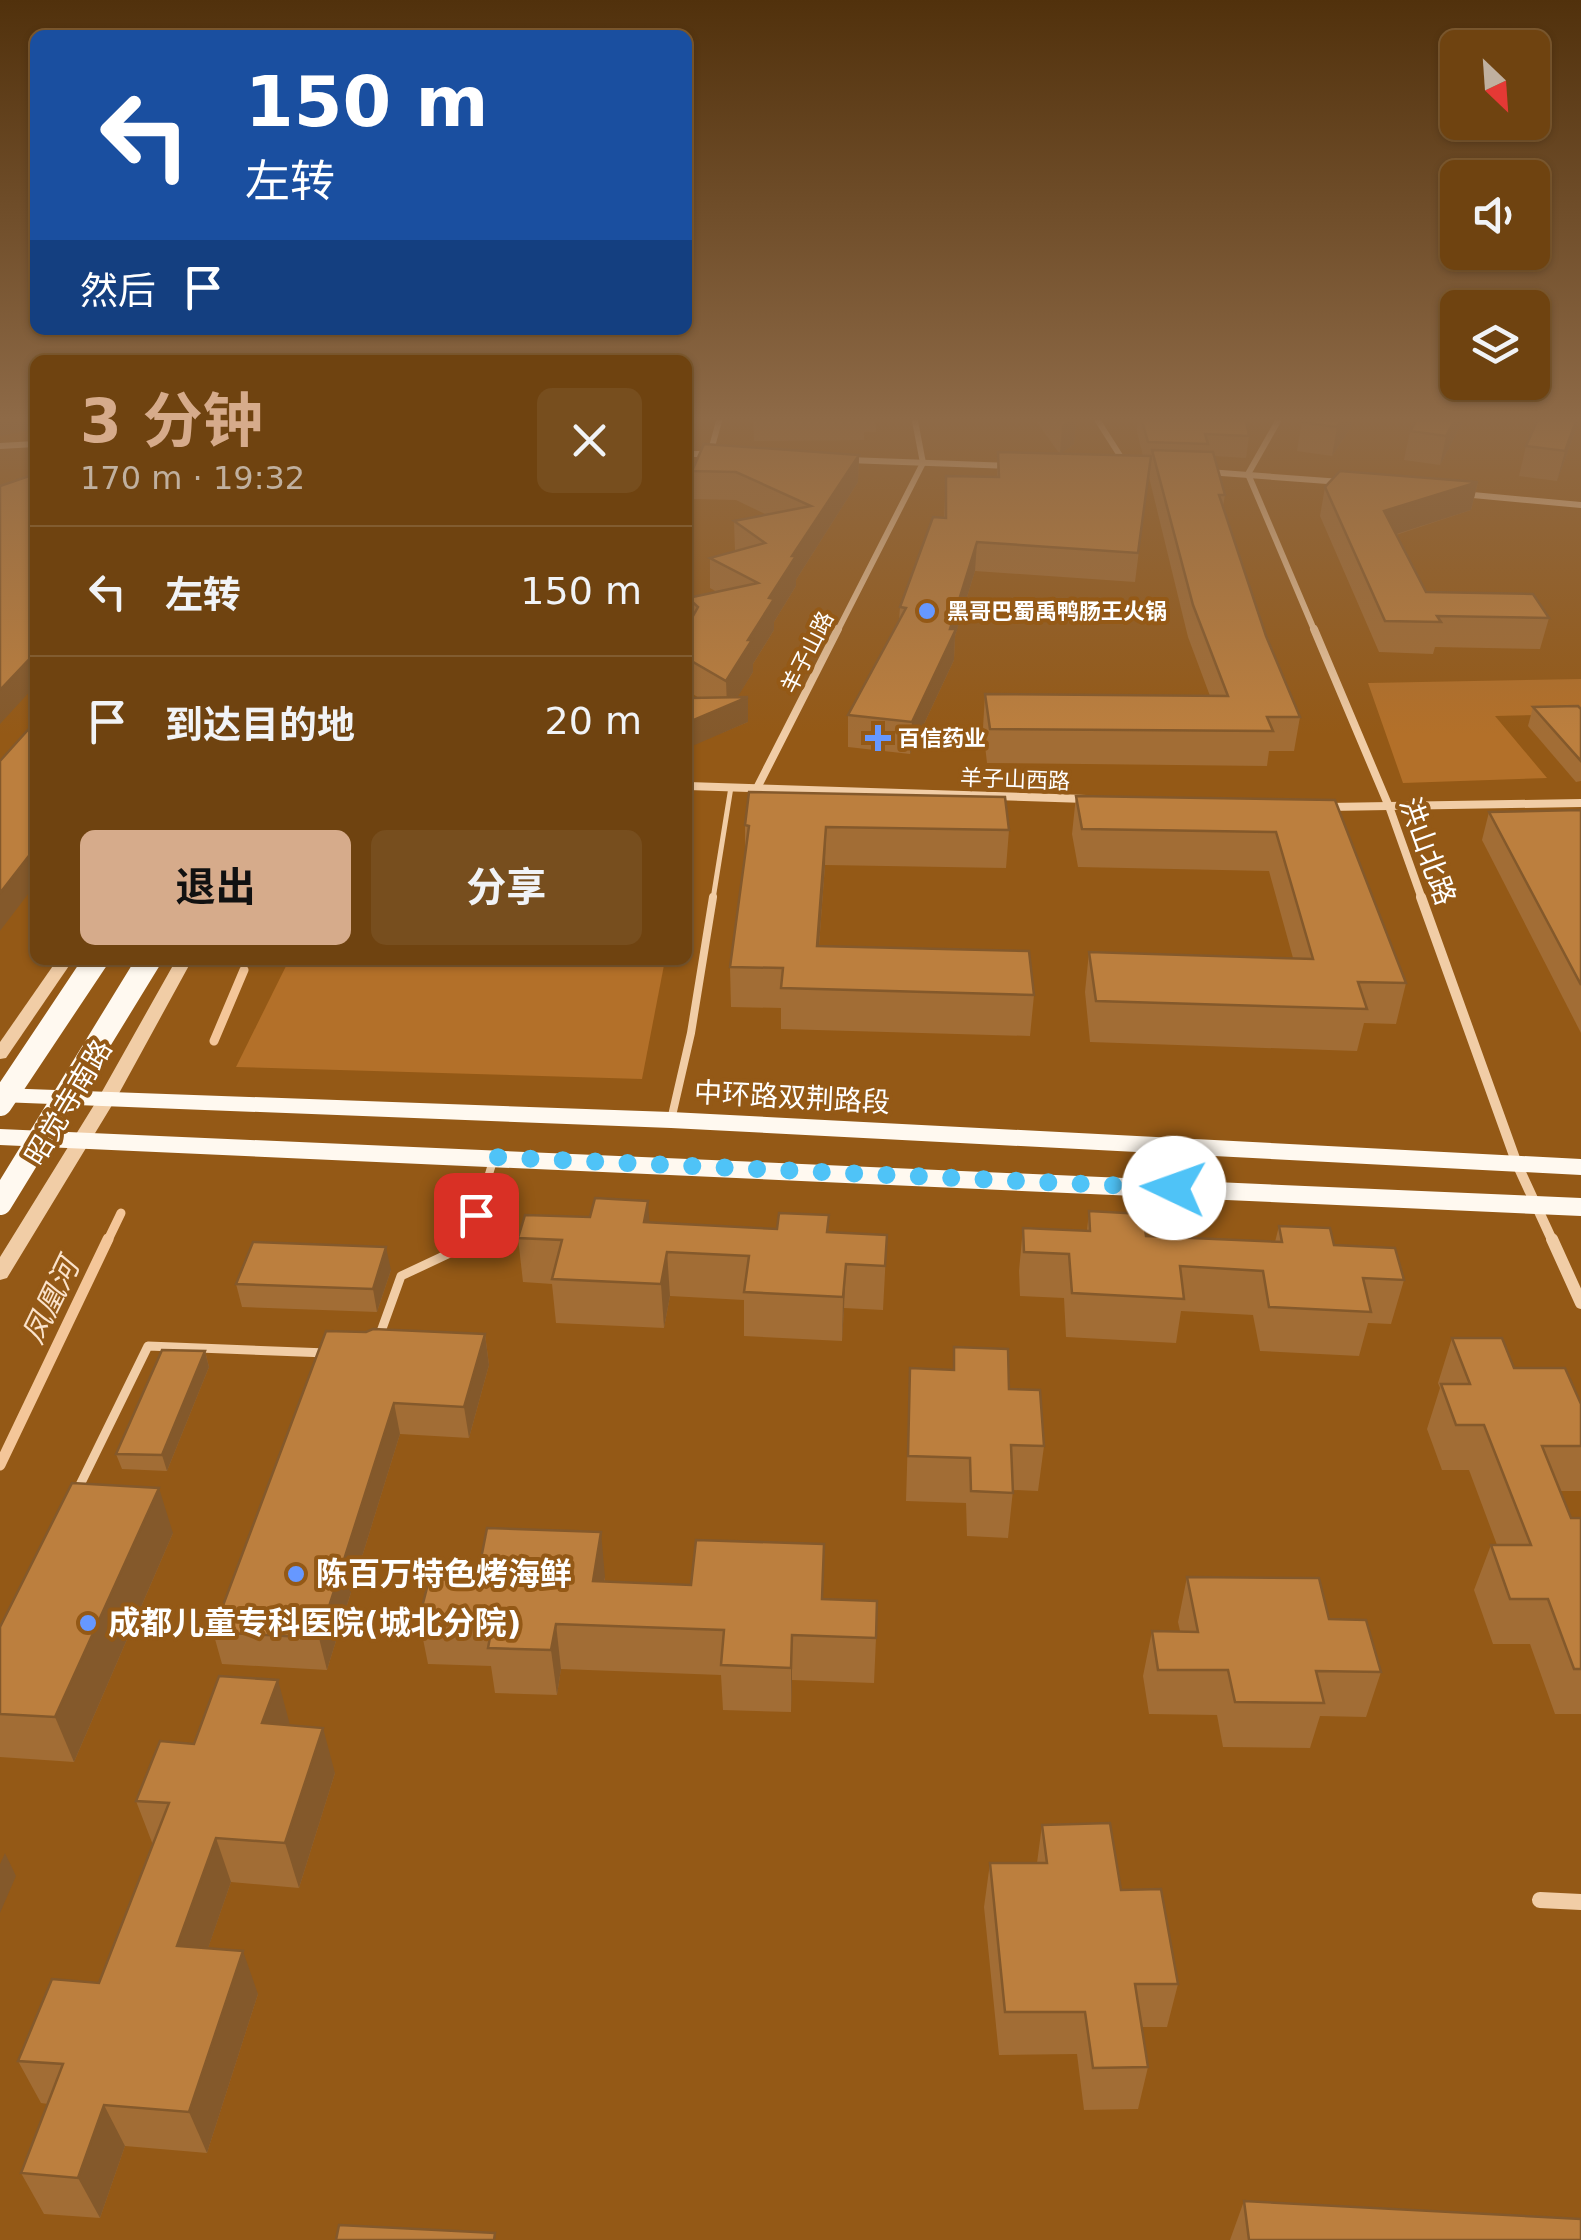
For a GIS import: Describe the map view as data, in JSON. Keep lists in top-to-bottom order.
{
  "streets": {
    "main road": ["中环路双荆路段", "昭觉寺南路"],
    "street": ["羊子山路", "羊子山西路", "洪山北路"]
  },
  "crossings": [
    ["羊子山路", "羊子山西路"],
    ["洪山北路", "中环路双荆路段"],
    ["中环路双荆路段", "昭觉寺南路"]
  ],
  "water": ["凤凰河"],
  "places": {
    "other": ["黑哥巴蜀禹鸭肠王火锅", "陈百万特色烤海鲜", "成都儿童专科医院(城北分院)"],
    "health": ["百信药业"]
  },
  "north": "bottom right",
  "page": {
    "turn": ["150 m", "左转"],
    "then": "然后",
    "heading": ["3 分钟", "170 m · 19:32"],
    "list": [
      {
        "name": "左转",
        "value": "150 m"
      },
      {
        "name": "到达目的地",
        "value": "20 m"
      }
    ],
    "buttons": ["退出", "分享"]
  }
}
